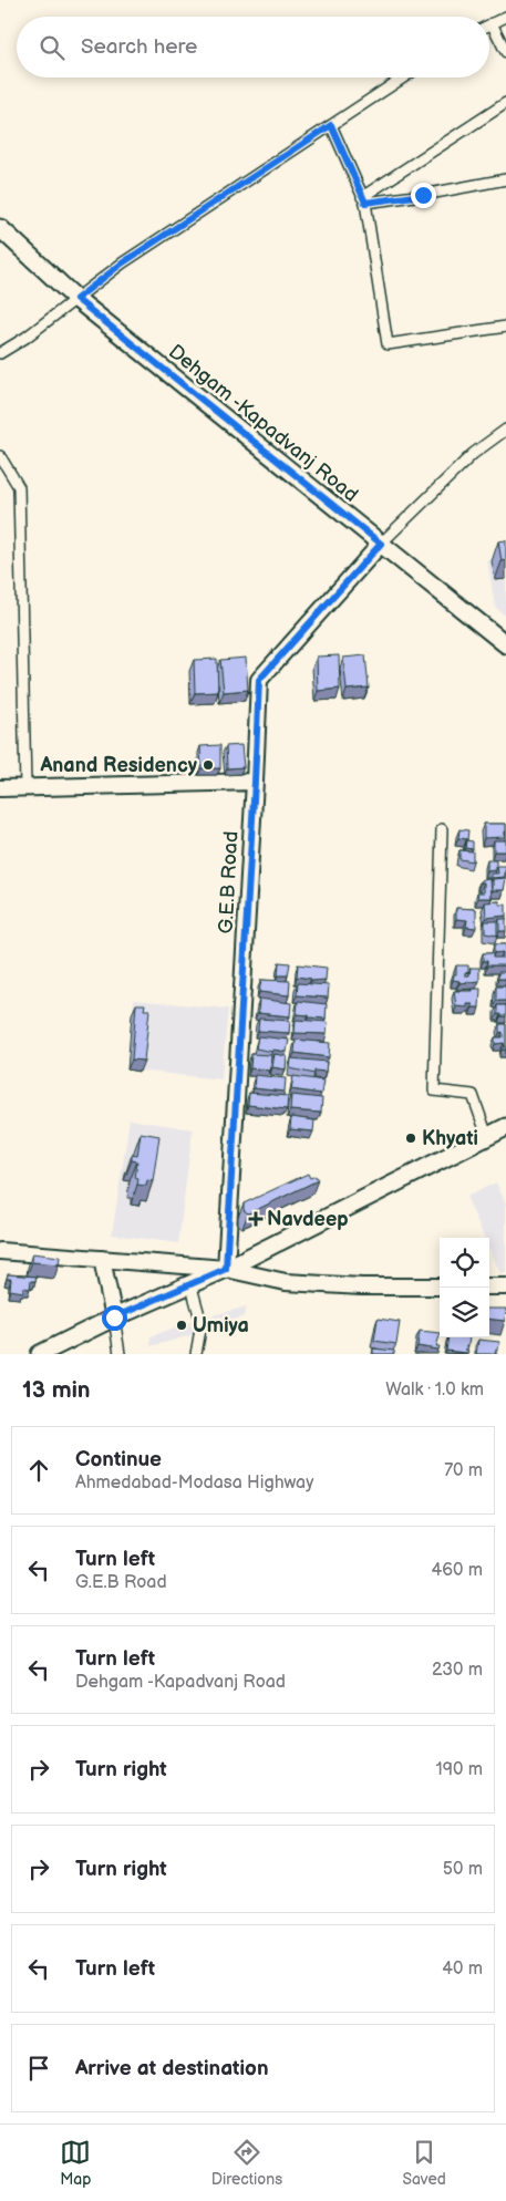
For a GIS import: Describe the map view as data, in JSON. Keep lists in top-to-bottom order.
{
  "streets": {
    "main road": ["Dehgam -Kapadvanj Road"],
    "street": ["G.E.B Road"]
  },
  "crossings": [
    ["Dehgam -Kapadvanj Road", "G.E.B Road"]
  ],
  "places": {
    "other": ["Anand Residency", "Khyati", "Umiya"],
    "health": ["Navdeep"]
  },
  "page": {
    "search": "Search here",
    "heading": ["13 min", "Walk · 1.0 km"],
    "list": [
      ["Continue", "Ahmedabad-Modasa Highway", "70 m"],
      ["Turn left", "G.E.B Road", "460 m"],
      ["Turn left", "Dehgam -Kapadvanj Road", "230 m"],
      ["Turn right", "190 m"],
      ["Turn right", "50 m"],
      ["Turn left", "40 m"],
      "Arrive at destination"
    ],
    "nav": ["Map", "Directions", "Saved"]
  }
}
